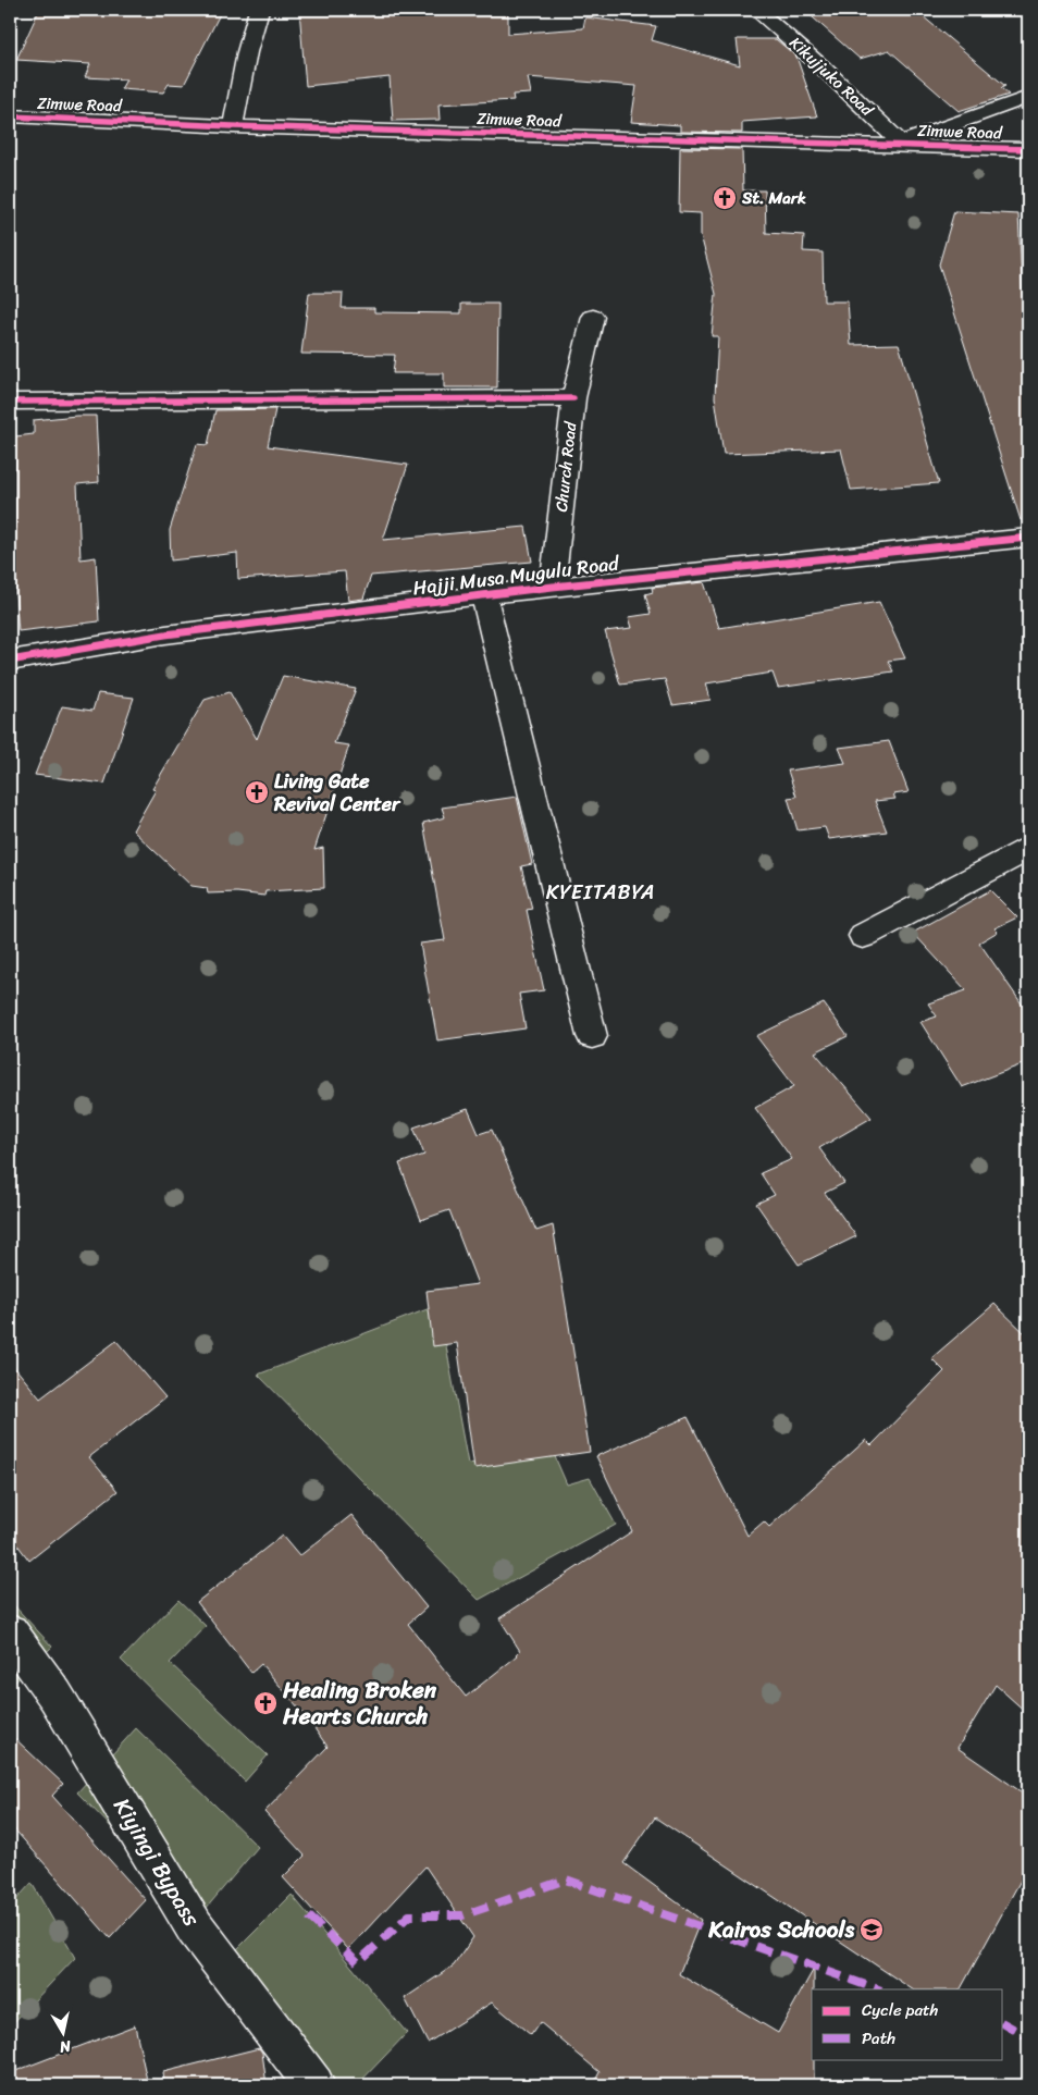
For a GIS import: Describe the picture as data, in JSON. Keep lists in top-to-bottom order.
{
  "streets": {
    "street": [
      "Kikujjuko Road",
      "Zimwe Road",
      "Church Road",
      "Hajji Musa Mugulu Road",
      "Kiyingi Bypass"
    ]
  },
  "crossings": [
    ["Kikujjuko Road", "Zimwe Road"],
    ["Church Road", "Hajji Musa Mugulu Road"]
  ],
  "districts": ["KYEITABYA"],
  "places": {
    "church": ["St. Mark", "Living Gate Revival Center", "Healing Broken Hearts Church"],
    "school or university": ["Kairos Schools"]
  },
  "legend": ["Cycle path", "Path"],
  "north": "bottom"
}
